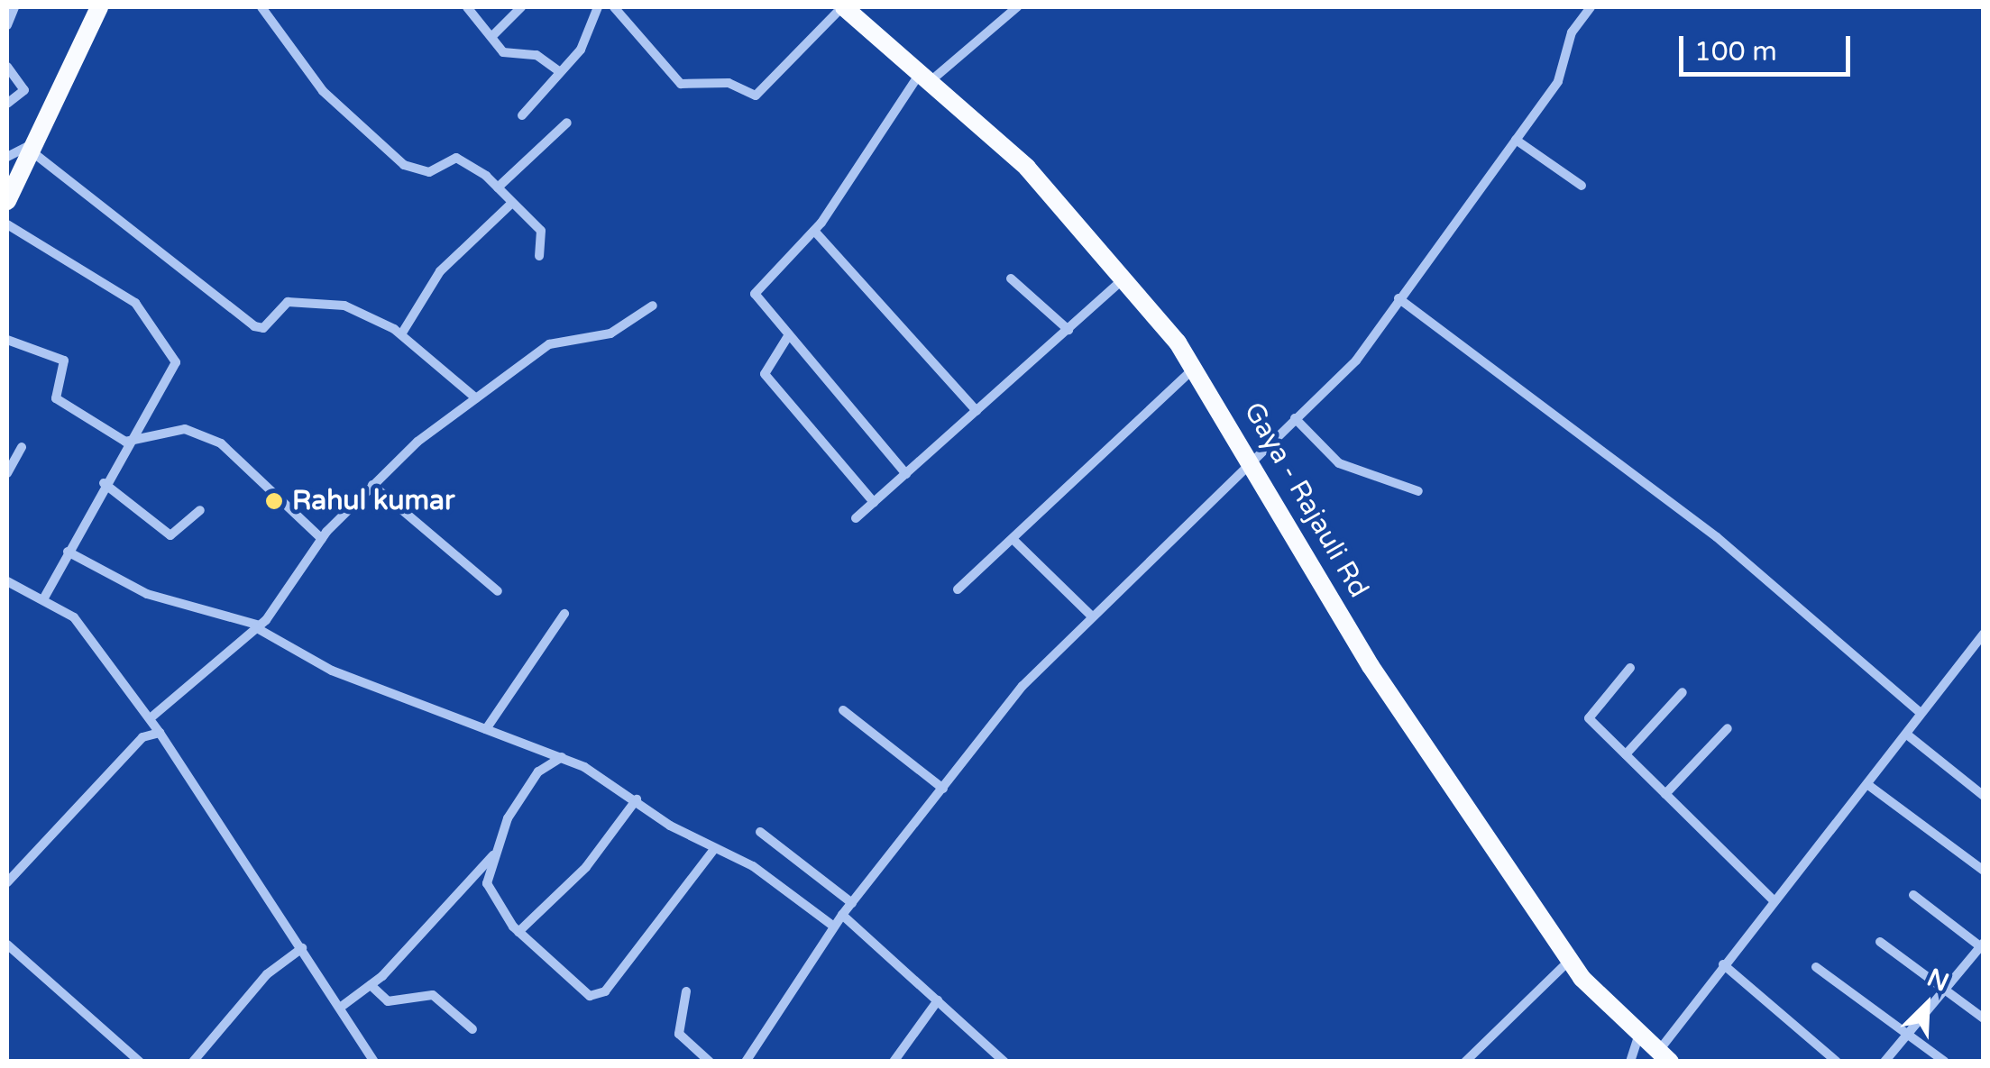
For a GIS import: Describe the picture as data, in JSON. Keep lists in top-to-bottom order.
{
  "streets": {
    "main road": ["Gaya - Rajauli Rd"]
  },
  "places": ["Rahul kumar"],
  "scale_bar": "100 m",
  "north": "top right"
}
